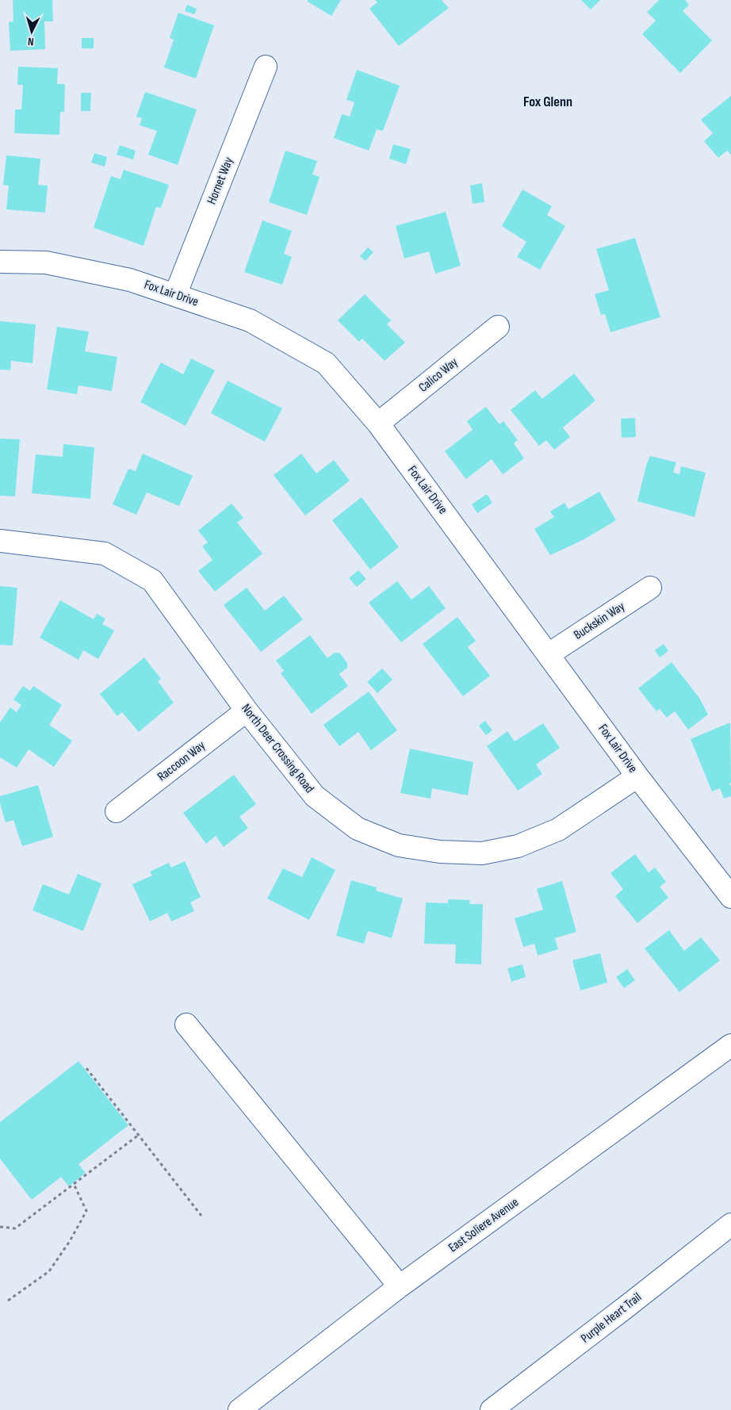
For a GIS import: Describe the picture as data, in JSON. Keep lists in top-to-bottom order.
{
  "streets": {
    "main road": [
      "Hornet Way",
      "Fox Lair Drive",
      "Calico Way",
      "Buckskin Way",
      "North Deer Crossing Road",
      "Raccoon Way",
      "East Soliere Avenue",
      "Purple Heart Trail"
    ]
  },
  "crossings": [
    ["Hornet Way", "Fox Lair Drive"],
    ["Fox Lair Drive", "Calico Way"],
    ["Fox Lair Drive", "Buckskin Way"],
    ["Fox Lair Drive", "North Deer Crossing Road"],
    ["North Deer Crossing Road", "Raccoon Way"]
  ],
  "districts": ["Fox Glenn"],
  "north": "bottom"
}
